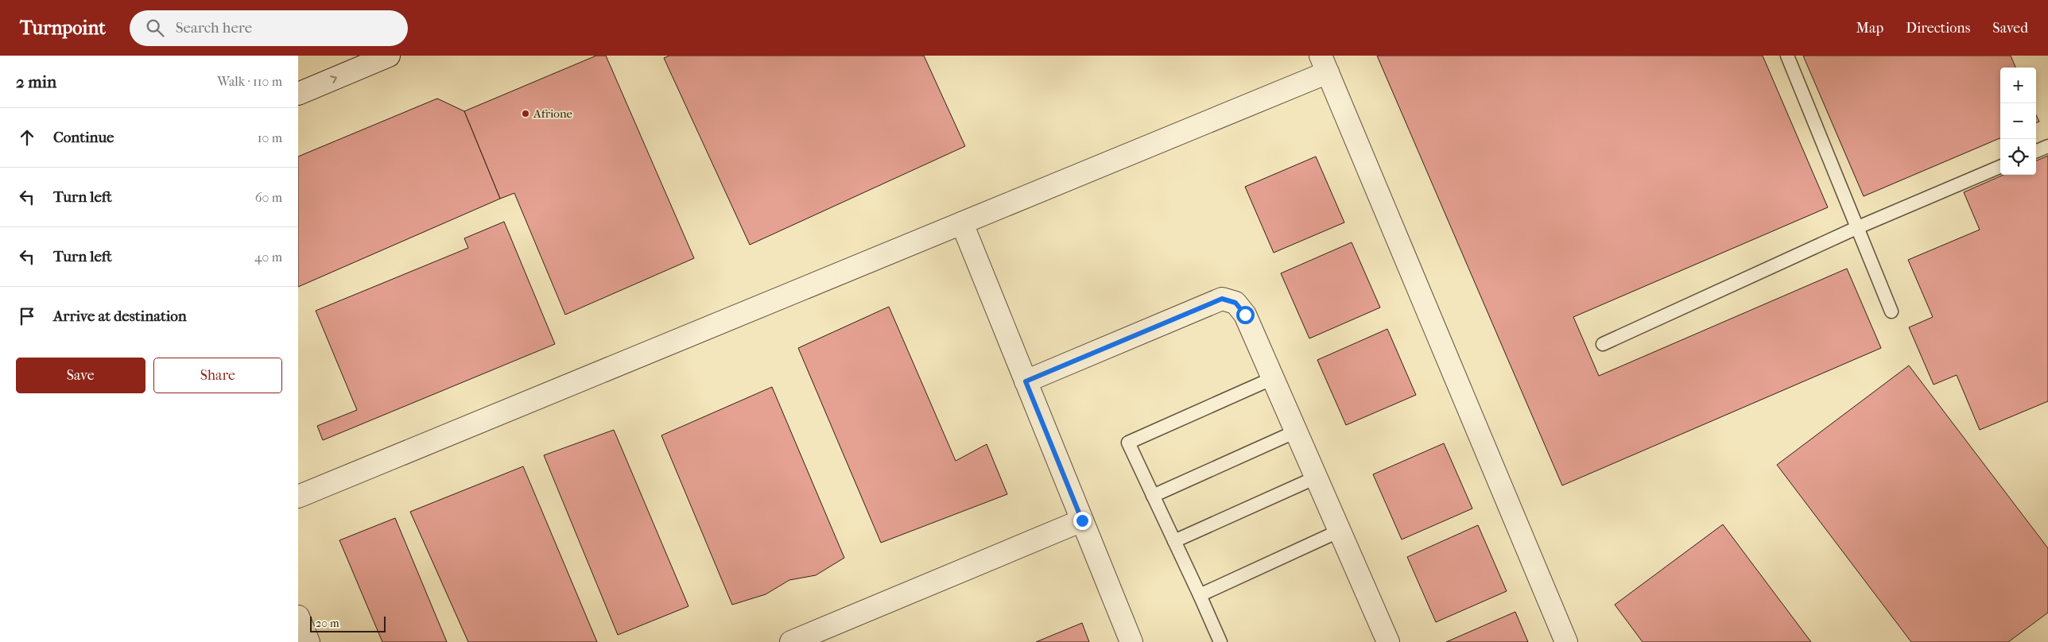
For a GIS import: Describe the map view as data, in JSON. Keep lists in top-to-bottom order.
{
  "places": ["Afrione"],
  "scale_bar": "20 m",
  "page": {
    "header": "Turnpoint",
    "search": "Search here",
    "nav": ["Map", "Directions", "Saved"],
    "heading": ["2 min", "Walk · 110 m"],
    "map_buttons": ["+", "−"],
    "list": [
      ["Continue", "10 m"],
      ["Turn left", "60 m"],
      ["Turn left", "40 m"],
      "Arrive at destination"
    ],
    "buttons": ["Save", "Share"],
    "scale": "20 m"
  }
}
